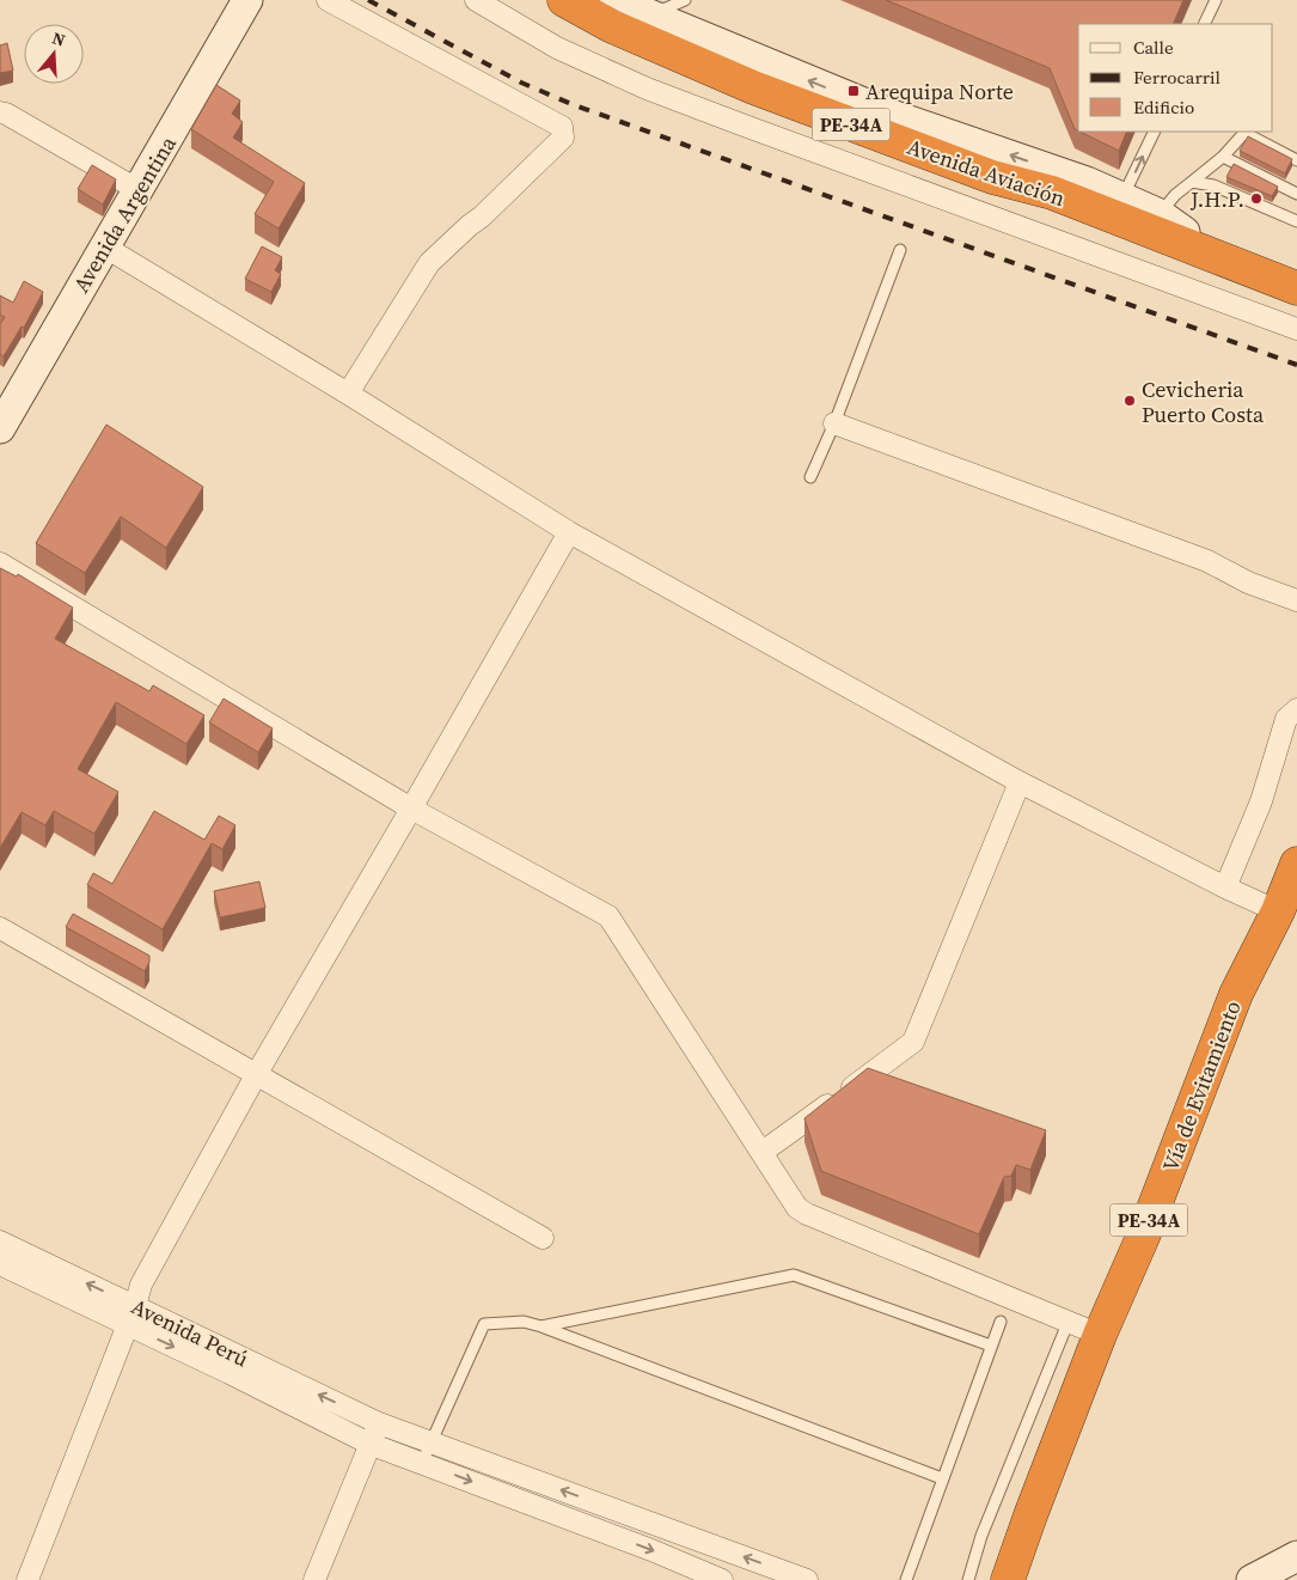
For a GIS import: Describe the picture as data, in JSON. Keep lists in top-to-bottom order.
{
  "streets": {
    "highway": ["PE-34A", "Avenida Aviación", "Vía de Evitamiento"],
    "street": ["Avenida Argentina", "Avenida Perú"]
  },
  "places": {
    "transit": ["Arequipa Norte"],
    "other": ["J.H.P.", "Cevicheria Puerto Costa"]
  },
  "legend": ["Calle", "Ferrocarril", "Edificio"],
  "north": "top"
}
